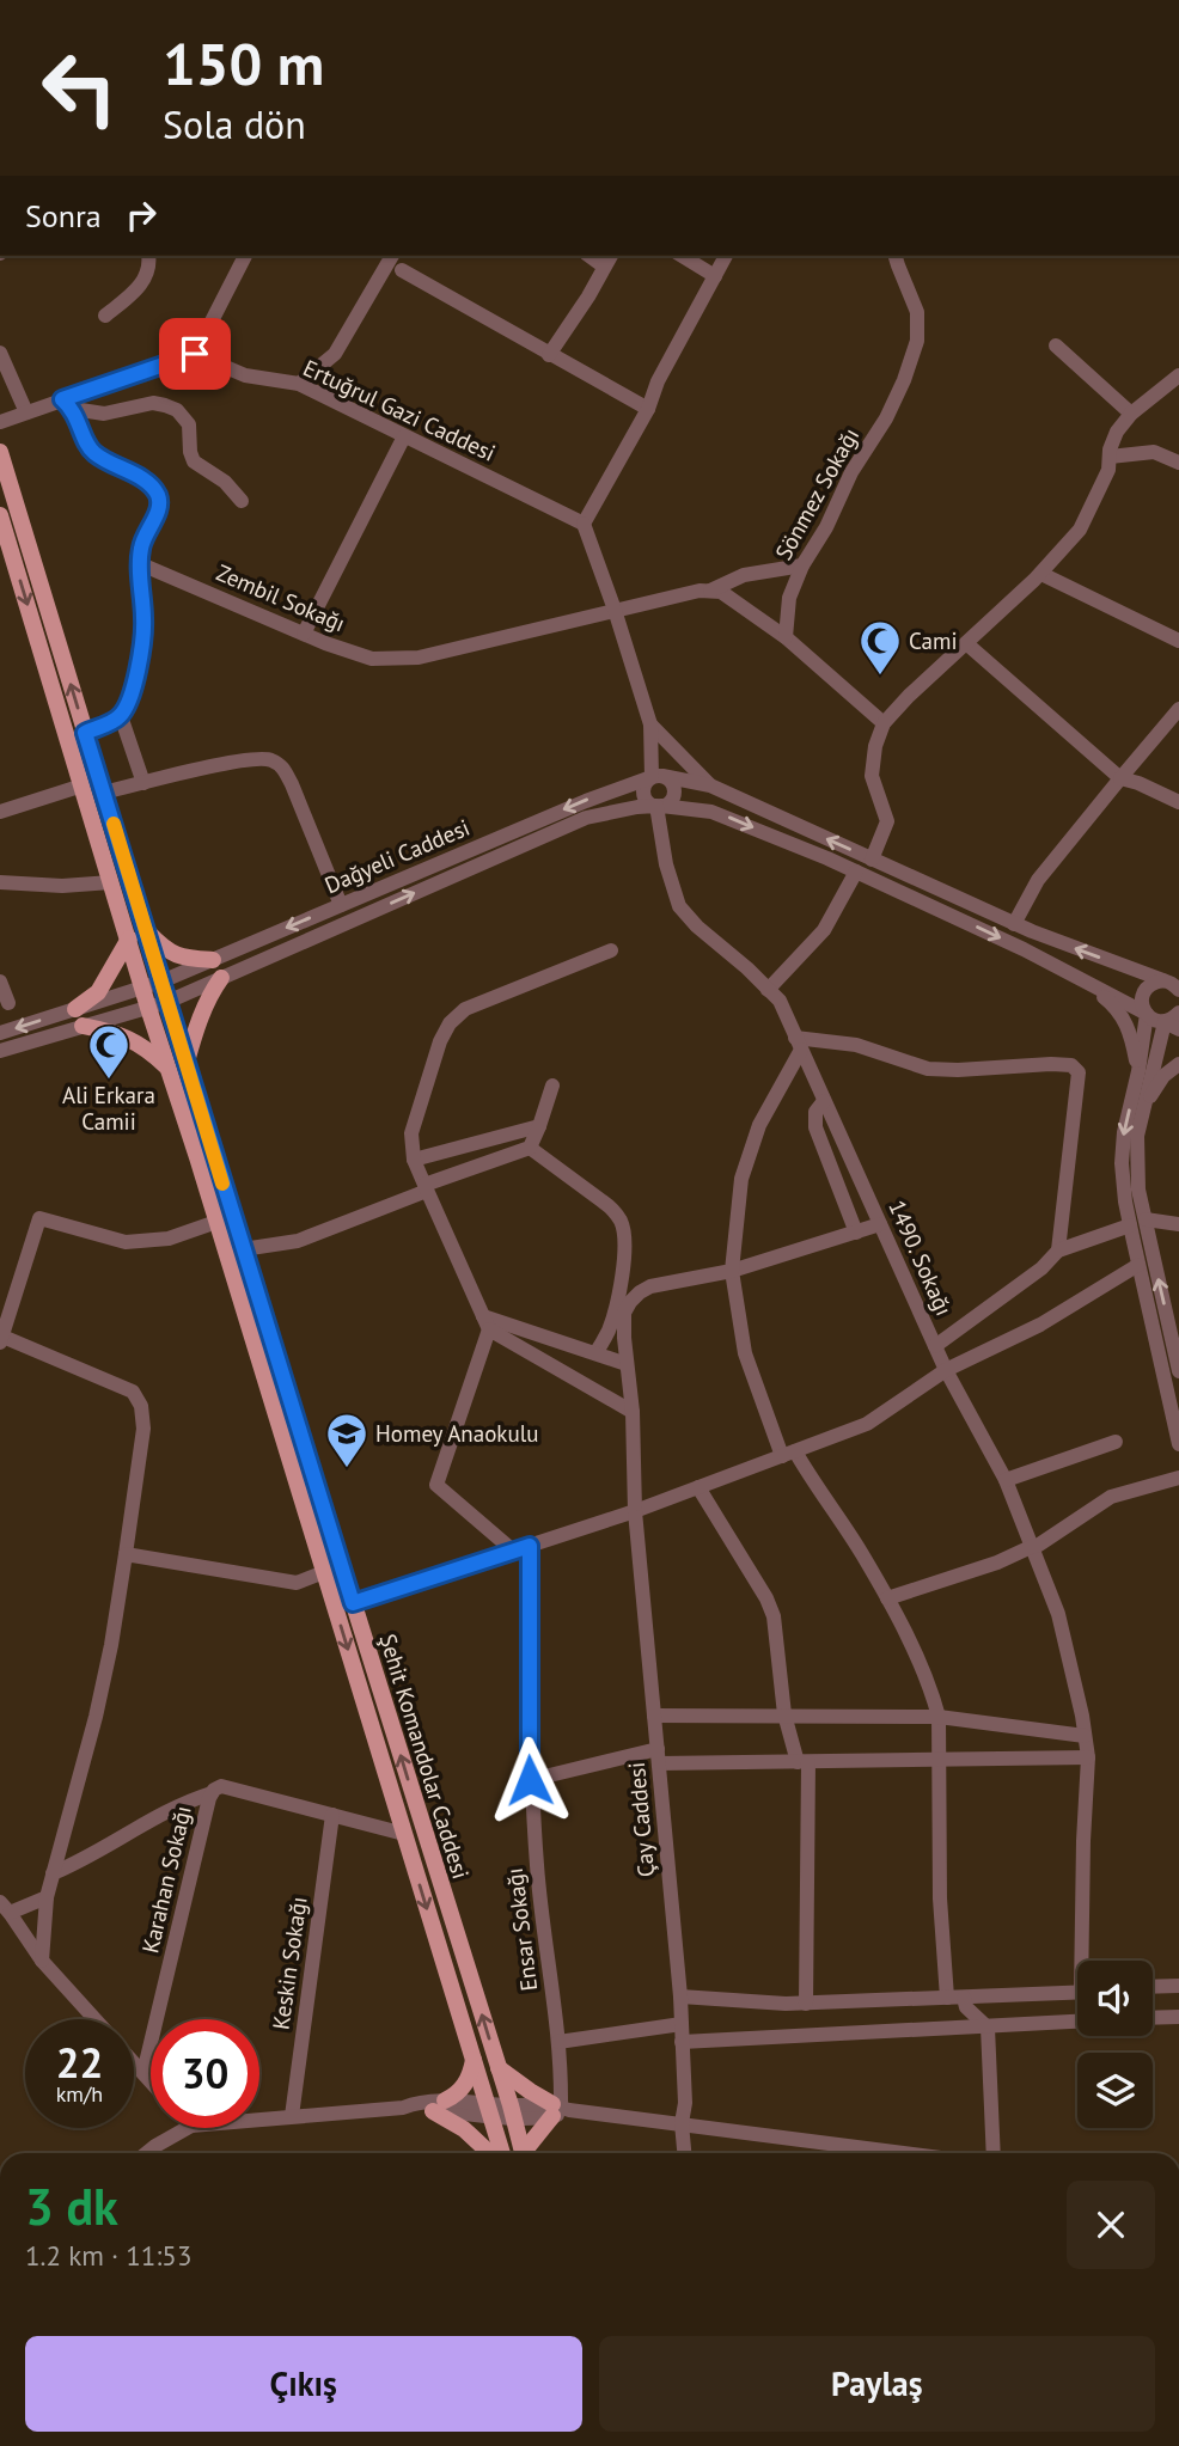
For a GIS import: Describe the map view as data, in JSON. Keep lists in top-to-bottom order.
{
  "streets": {
    "main road": ["Şehit Komandolar Caddesi"],
    "street": [
      "Ertuğrul Gazi Caddesi",
      "Sönmez Sokağı",
      "Zembil Sokağı",
      "Dağyeli Caddesi",
      "1490. Sokağı",
      "Çay Caddesi",
      "Karahan Sokağı",
      "Ensar Sokağı",
      "Keskin Sokağı"
    ]
  },
  "crossings": [
    ["Sönmez Sokağı", "Zembil Sokağı"],
    ["Dağyeli Caddesi", "1490. Sokağı"],
    ["Dağyeli Caddesi", "Şehit Komandolar Caddesi"],
    ["1490. Sokağı", "Çay Caddesi"],
    ["Şehit Komandolar Caddesi", "Karahan Sokağı"],
    ["Karahan Sokağı", "Keskin Sokağı"]
  ],
  "places": {
    "mosque": ["Cami", "Ali Erkara Camii"],
    "school or university": ["Homey Anaokulu"]
  },
  "page": {
    "turn": ["150 m", "Sola dön"],
    "then": "Sonra",
    "speed": "22 km/h",
    "limit": "30",
    "heading": ["3 dk", "1.2 km · 11:53"],
    "buttons": ["Çıkış", "Paylaş"]
  }
}
